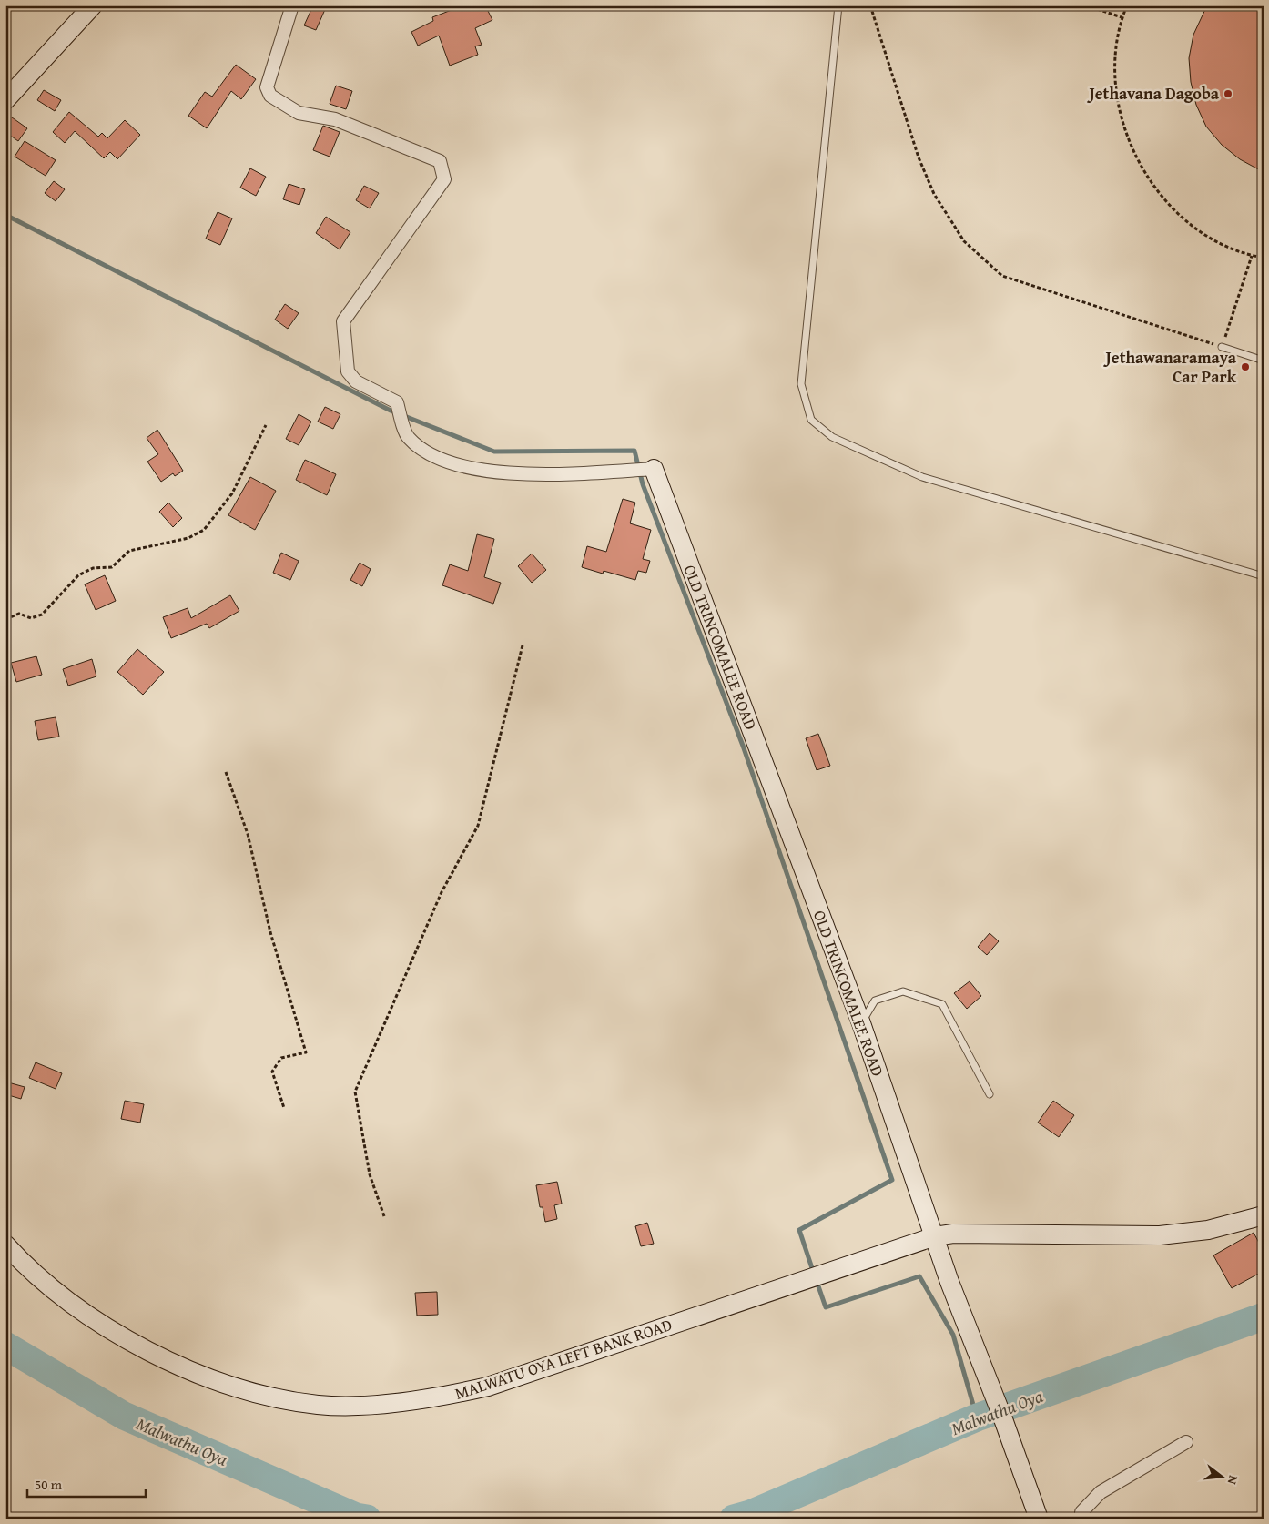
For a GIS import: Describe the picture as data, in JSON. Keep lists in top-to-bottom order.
{
  "streets": {
    "main road": ["OLD TRINCOMALEE ROAD", "MALWATU OYA LEFT BANK ROAD"]
  },
  "crossings": [
    ["OLD TRINCOMALEE ROAD", "MALWATU OYA LEFT BANK ROAD"]
  ],
  "water": ["Malwathu Oya"],
  "places": ["Jethavana Dagoba", "Jethawanaramaya Car Park"],
  "scale_bar": "50 m",
  "north": "right"
}
